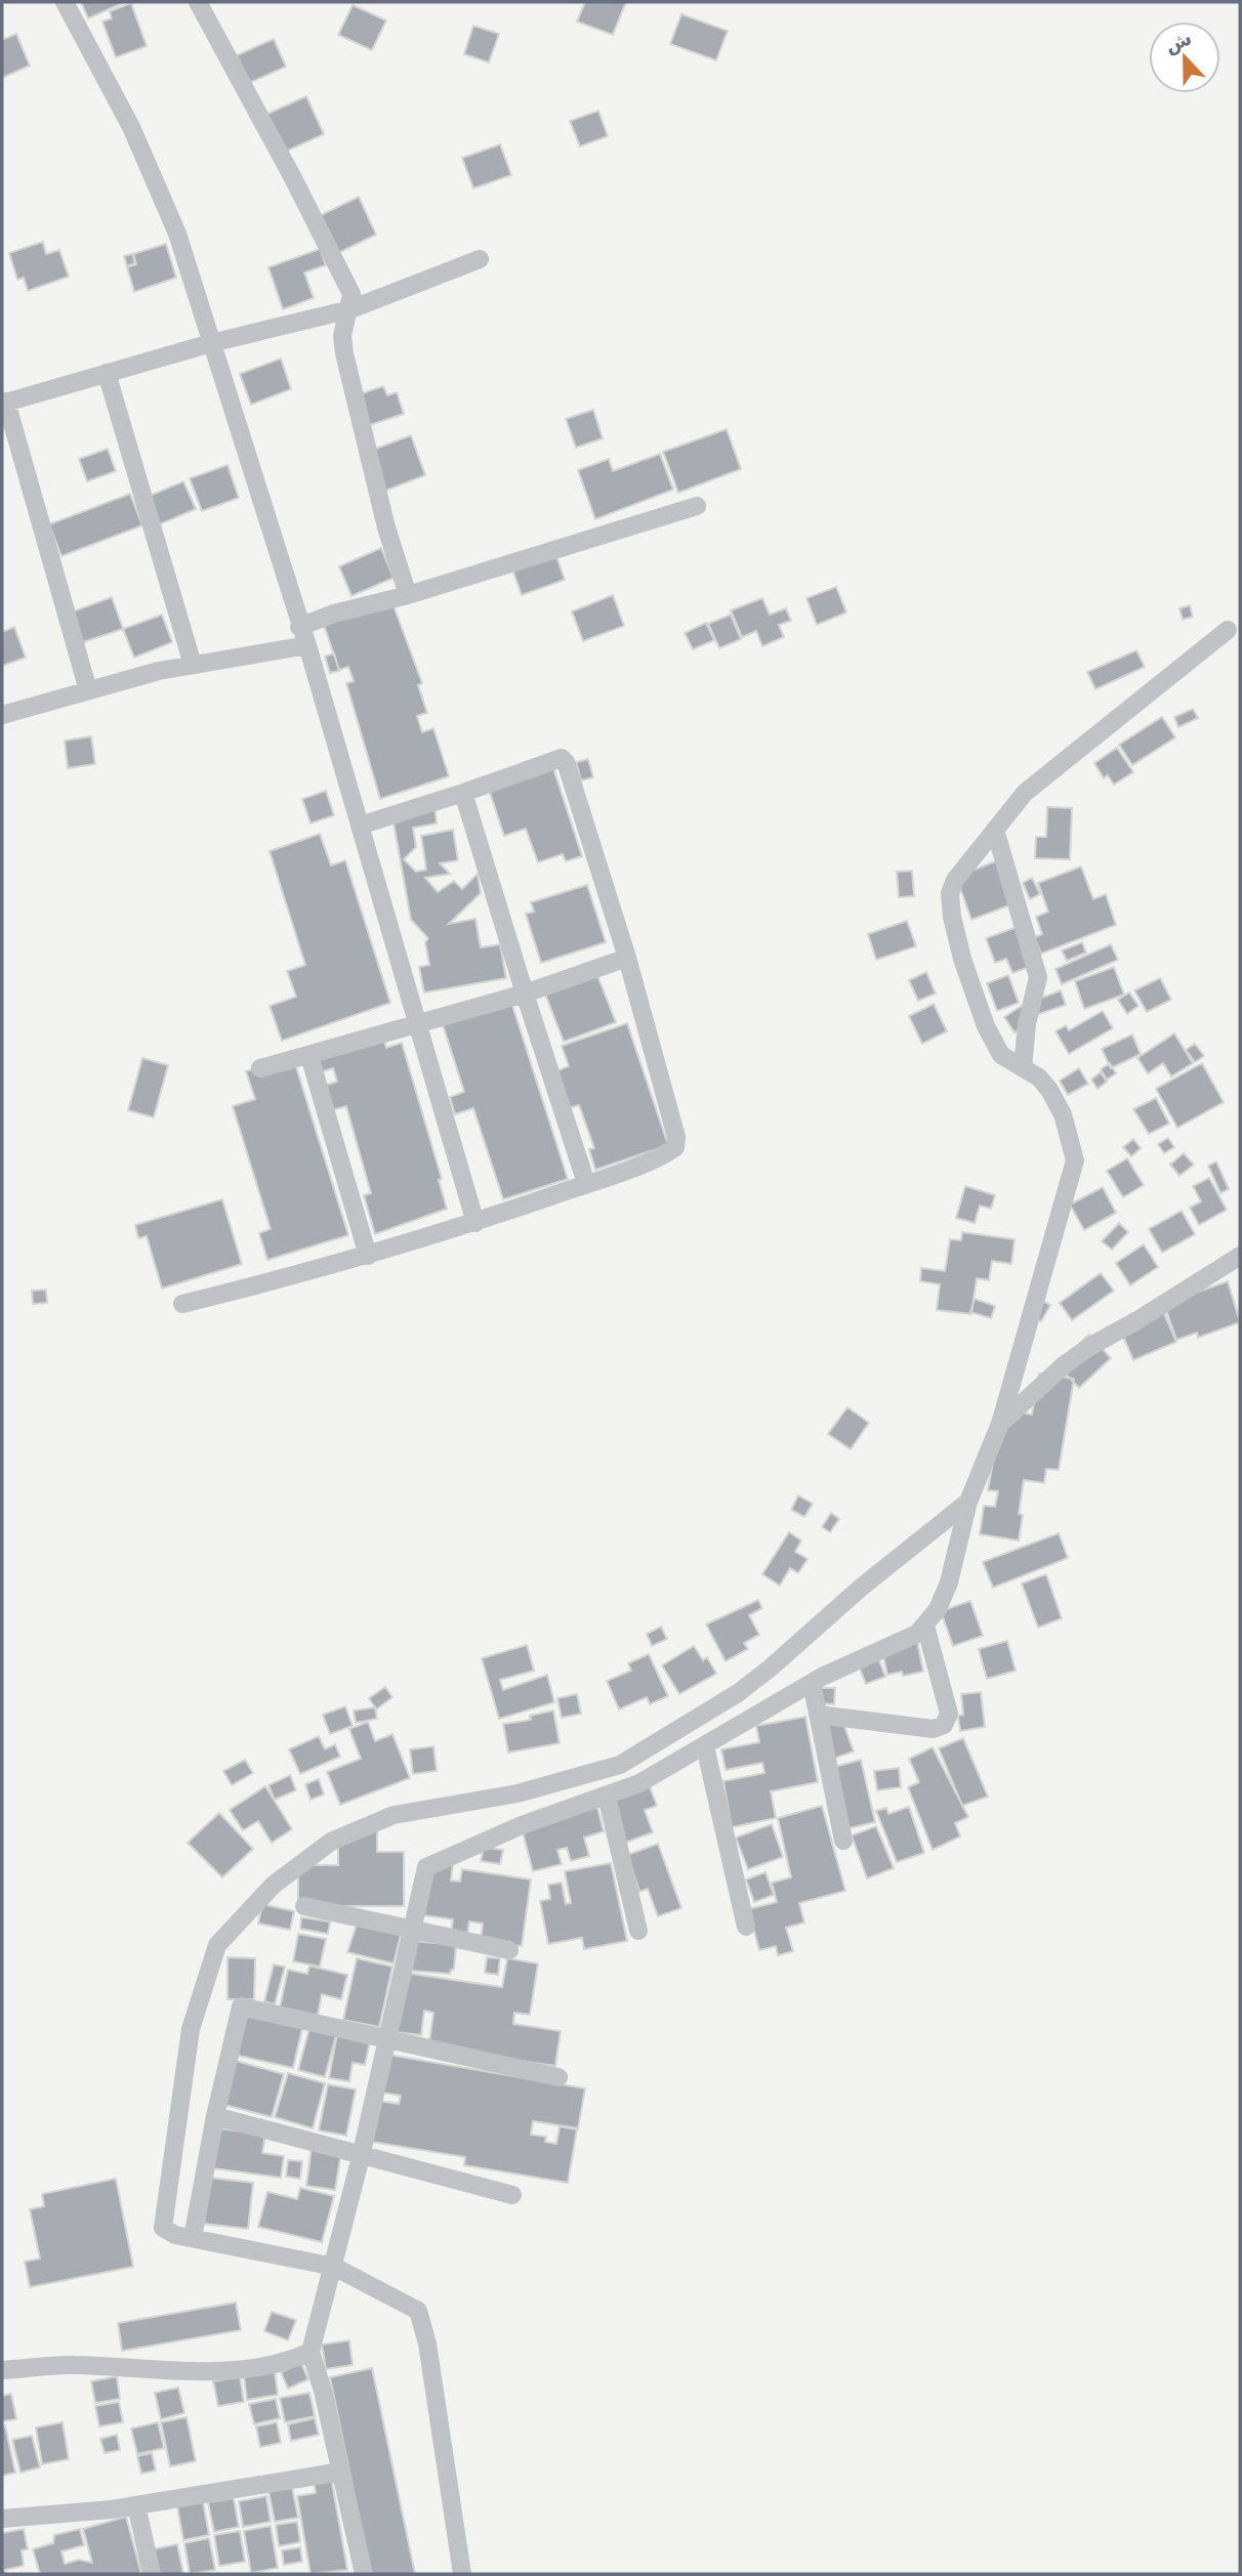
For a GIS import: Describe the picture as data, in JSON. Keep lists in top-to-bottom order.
{
  "north": "top"
}
